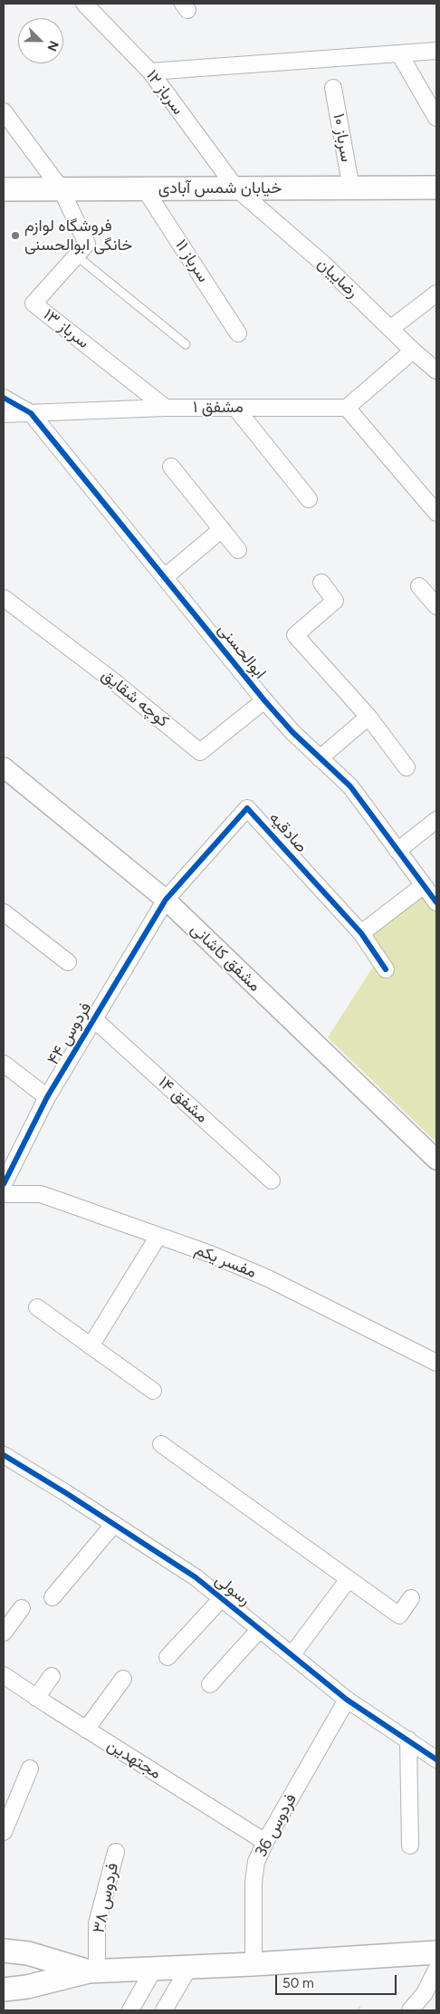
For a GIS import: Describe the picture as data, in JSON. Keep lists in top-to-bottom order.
{
  "streets": {
    "main road": ["خیابان شمس آبادی"],
    "street": [
      "سرباز ۱۲",
      "سرباز ۱۰",
      "سرباز ۱۱",
      "رضاییان",
      "سرباز ۱۳",
      "مشفق ۱",
      "ابوالحسنی",
      "کوچه شقایق",
      "صادقیه",
      "مشفق کاشانی",
      "فردوس ۴۴",
      "مشفق ۱۴",
      "مفسر یکم",
      "رسولی",
      "مجتهدین",
      "فردوس 36",
      "فردوس ۳۸"
    ]
  },
  "crossings": [
    ["سرباز ۱۲", "خیابان شمس آبادی"],
    ["سرباز ۱۲", "رضاییان"],
    ["سرباز ۱۰", "خیابان شمس آبادی"],
    ["خیابان شمس آبادی", "سرباز ۱۱"],
    ["خیابان شمس آبادی", "رضاییان"],
    ["خیابان شمس آبادی", "سرباز ۱۳"],
    ["سرباز ۱۳", "مشفق ۱"],
    ["مشفق ۱", "ابوالحسنی"],
    ["ابوالحسنی", "کوچه شقایق"],
    ["صادقیه", "مشفق کاشانی"],
    ["صادقیه", "فردوس ۴۴"],
    ["مشفق کاشانی", "فردوس ۴۴"],
    ["فردوس ۴۴", "مشفق ۱۴"],
    ["رسولی", "فردوس 36"],
    ["مجتهدین", "فردوس 36"]
  ],
  "places": ["فروشگاه لوازم خانگی ابوالحسنی"],
  "scale_bar": "50 m",
  "north": "bottom right"
}
